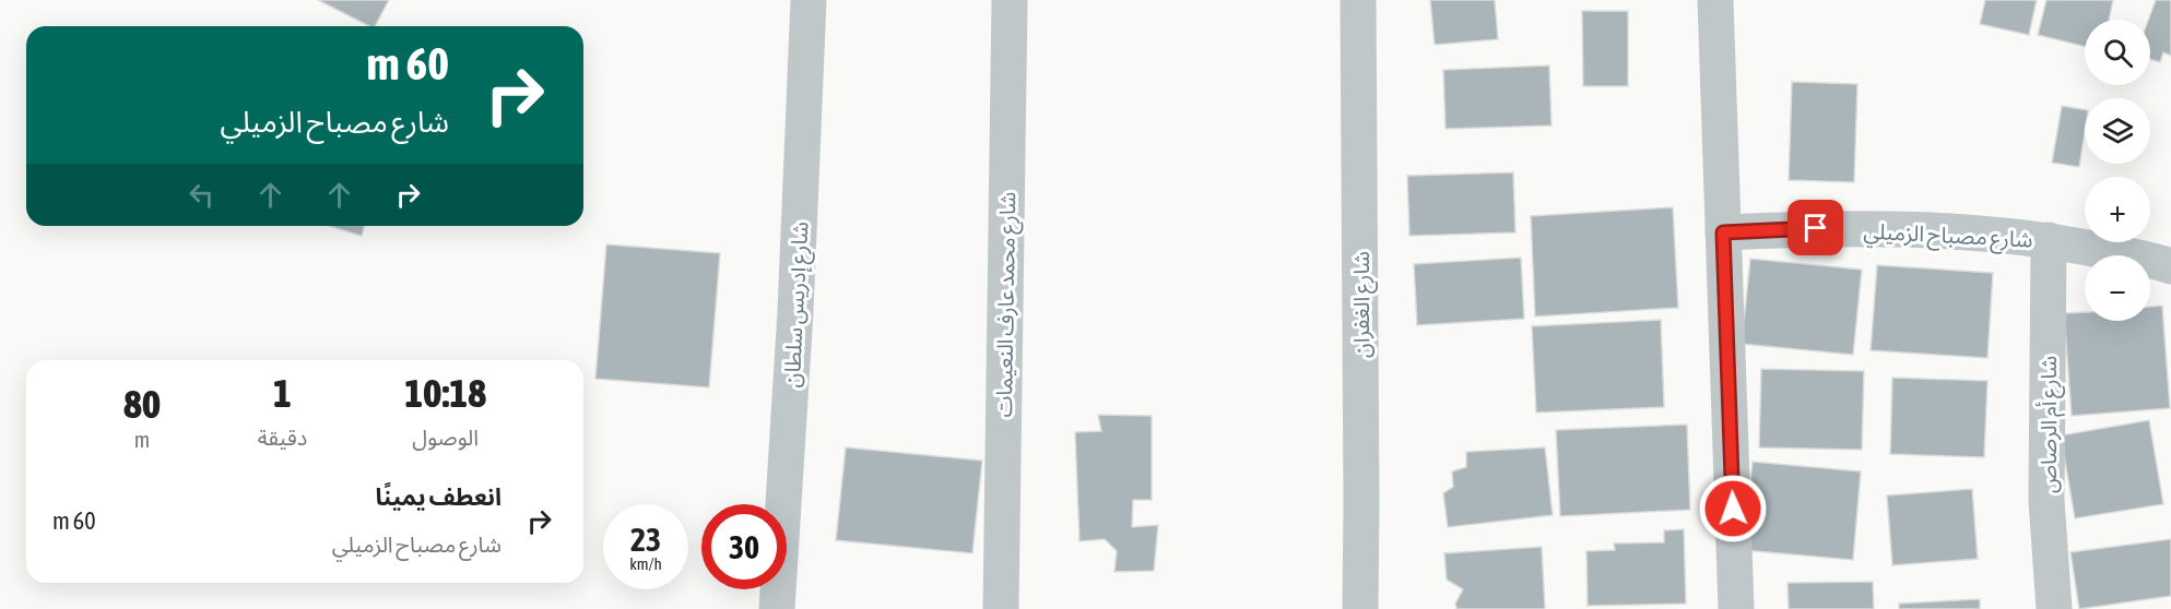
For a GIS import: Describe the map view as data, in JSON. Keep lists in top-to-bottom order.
{
  "streets": {
    "street": [
      "شارع مصباح الزميلي",
      "شارع إدريس سلطان",
      "شارع محمد عارف النعيمات",
      "شارع الغفران",
      "شارع أم الرصاص"
    ]
  },
  "crossings": [
    ["شارع مصباح الزميلي", "شارع أم الرصاص"]
  ],
  "page": {
    "map_buttons": ["+", "−"],
    "turn": ["60 m", "شارع مصباح الزميلي"],
    "eta": [
      "10:18",
      "الوصول",
      "1",
      "دقيقة",
      "80",
      "m"
    ],
    "list": [
      {
        "name": "انعطف يمينًا",
        "note": "شارع مصباح الزميلي",
        "value": "60 m"
      }
    ],
    "speed": "23 km/h",
    "limit": "30"
  }
}
